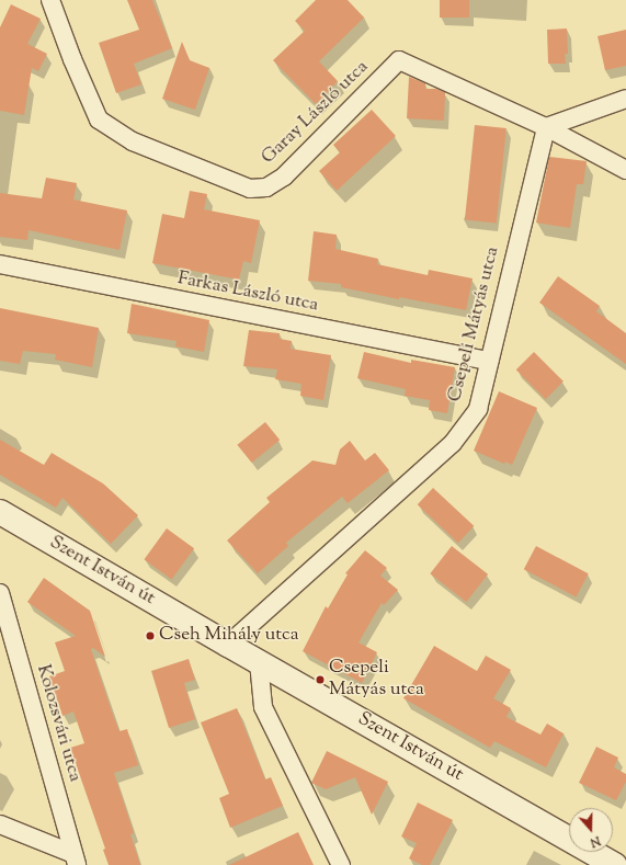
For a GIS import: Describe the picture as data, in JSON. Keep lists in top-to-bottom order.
{
  "streets": {
    "street": [
      "Garay László utca",
      "Farkas László utca",
      "Csepeli Mátyás utca",
      "Szent István út",
      "Kolozsvári utca"
    ]
  },
  "crossings": [
    ["Garay László utca", "Csepeli Mátyás utca"],
    ["Farkas László utca", "Csepeli Mátyás utca"],
    ["Csepeli Mátyás utca", "Szent István út"]
  ],
  "places": ["Cseh Mihály utca", "Csepeli Mátyás utca"],
  "north": "bottom"
}
